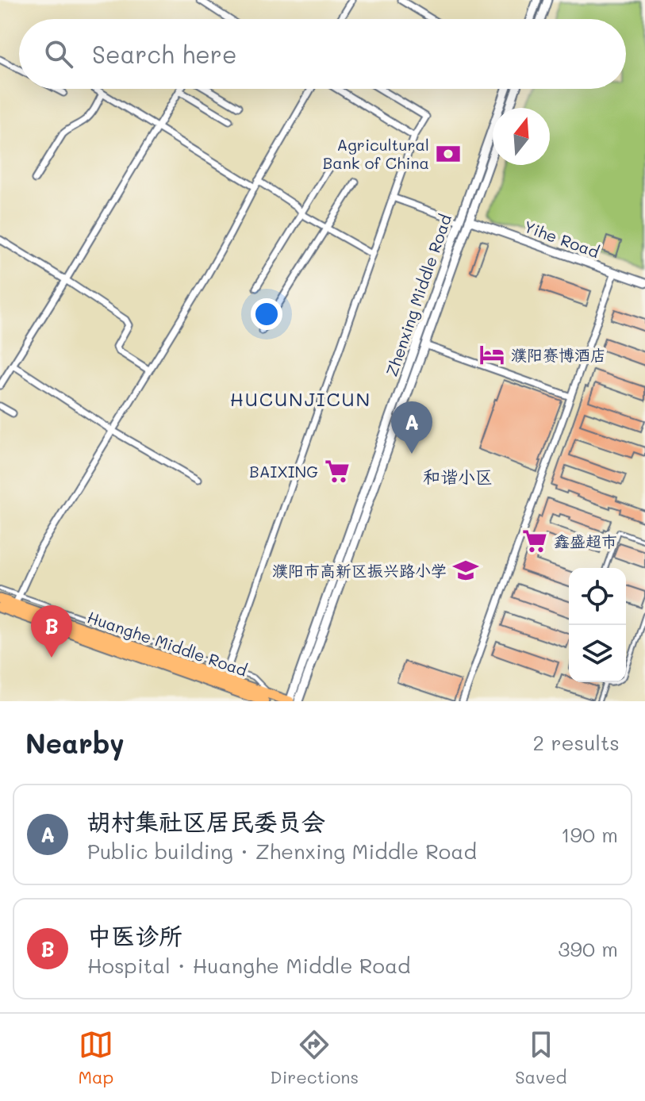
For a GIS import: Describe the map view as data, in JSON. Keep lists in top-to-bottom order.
{
  "streets": {
    "main road": ["Huanghe Middle Road"],
    "street": ["Yihe Road", "Zhenxing Middle Road"]
  },
  "crossings": [
    ["Yihe Road", "Zhenxing Middle Road"],
    ["Zhenxing Middle Road", "Huanghe Middle Road"]
  ],
  "districts": ["HUCUNJICUN", "和谐小区"],
  "places": {
    "bank": ["Agricultural Bank of China"],
    "hotel": ["濮阳赛博酒店"],
    "supermarket": ["BAIXING", "鑫盛超市"],
    "school or university": ["濮阳市高新区振兴路小学"]
  },
  "north": "top",
  "page": {
    "search": "Search here",
    "pins": ["A", "B"],
    "heading": ["Nearby", "2 results"],
    "list": [
      {
        "mark": "A",
        "name": "胡村集社区居民委员会",
        "note": "Public building · Zhenxing Middle Road",
        "value": "190 m"
      },
      {
        "mark": "B",
        "name": "中医诊所",
        "note": "Hospital · Huanghe Middle Road",
        "value": "390 m"
      }
    ],
    "nav": ["Map", "Directions", "Saved"]
  }
}
